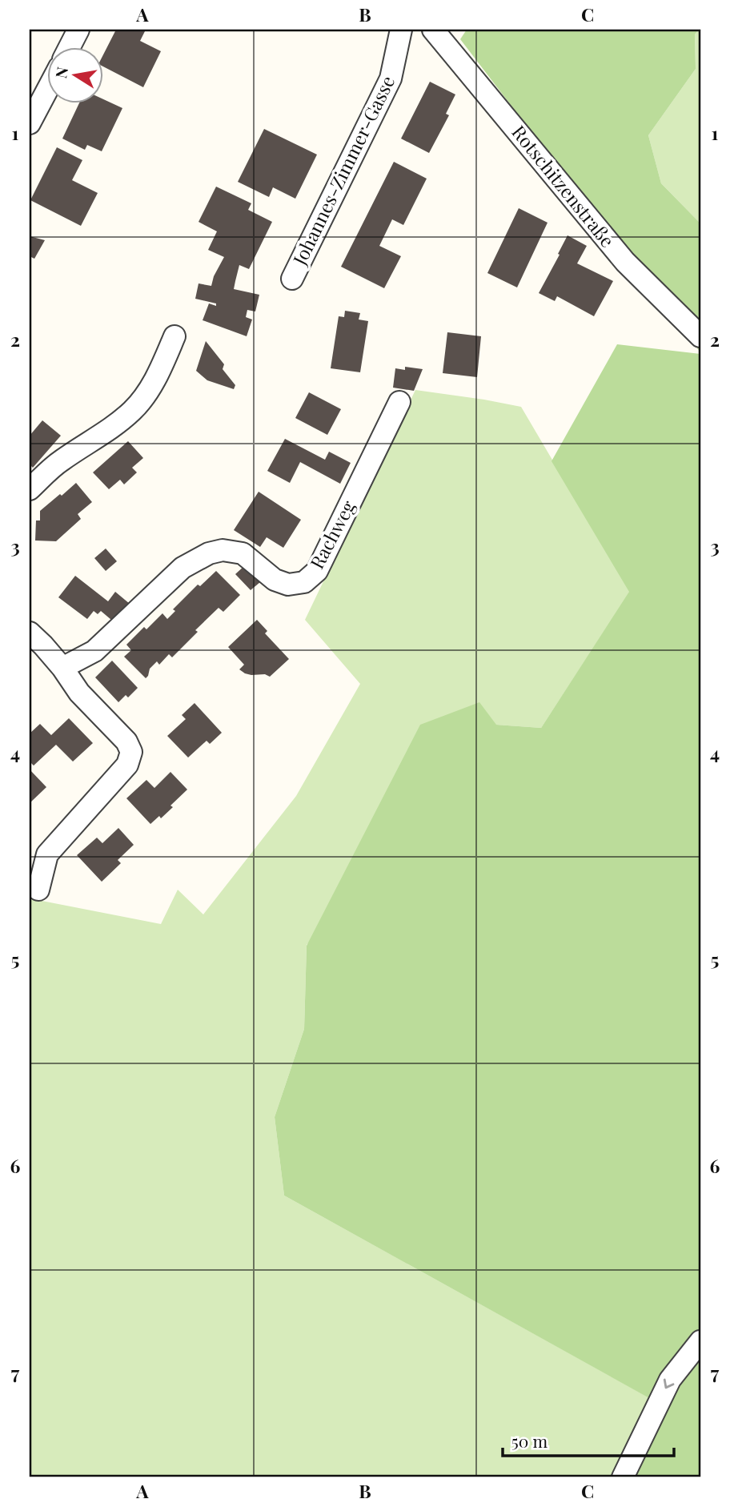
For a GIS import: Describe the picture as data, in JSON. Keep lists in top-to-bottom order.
{
  "streets": {
    "street": ["Johannes-Zimmer-Gasse", "Rotschitzenstraße", "Rachweg"]
  },
  "scale_bar": "50 m",
  "north": "left",
  "grid": {
    "columns": ["A", "B", "C"],
    "rows": [
      "1",
      "2",
      "3",
      "4",
      "5",
      "6",
      "7"
    ]
  }
}
